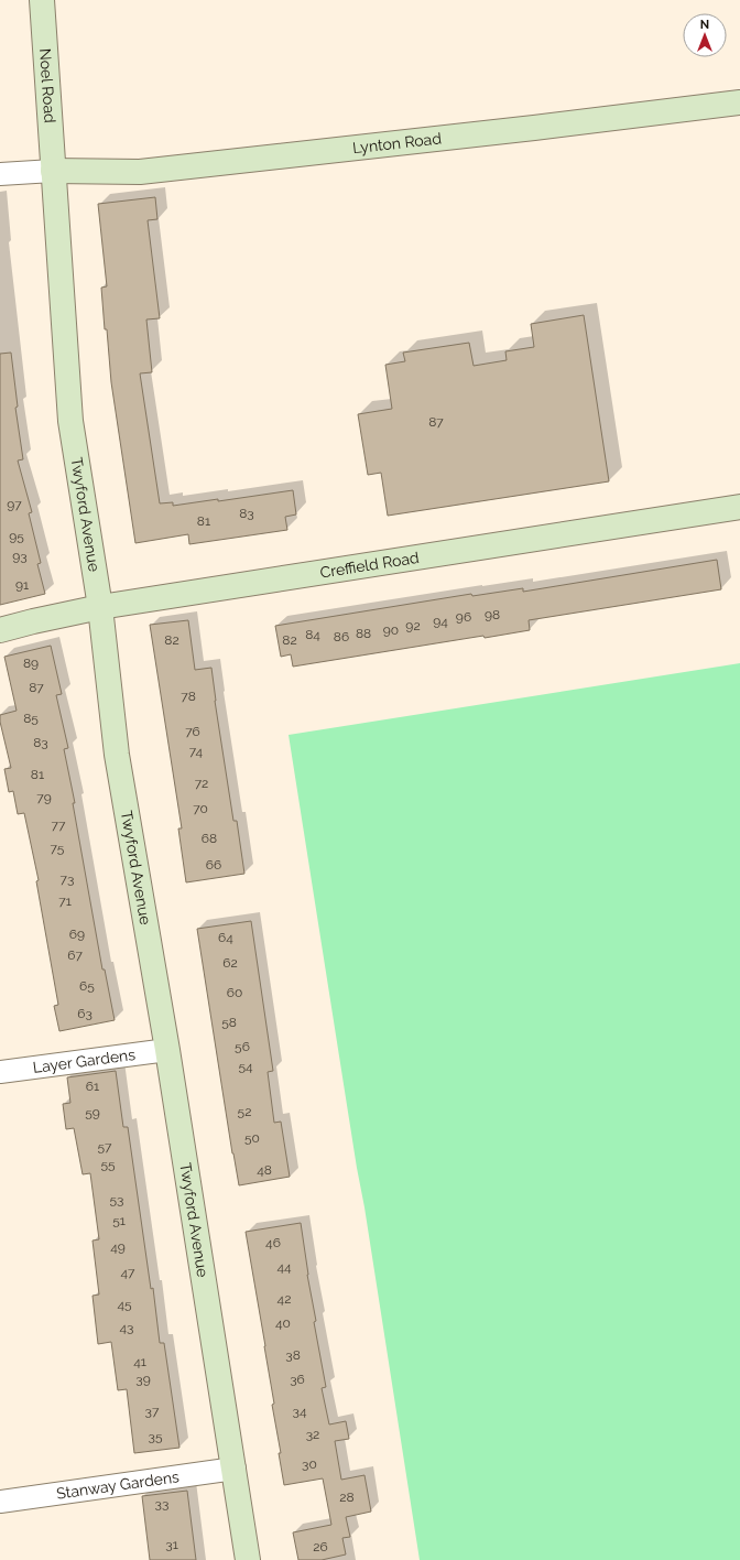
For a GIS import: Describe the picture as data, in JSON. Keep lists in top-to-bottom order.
{
  "streets": {
    "street": [
      "Noel Road",
      "Lynton Road",
      "Twyford Avenue",
      "Creffield Road",
      "Layer Gardens",
      "Stanway Gardens"
    ]
  },
  "crossings": [
    ["Noel Road", "Lynton Road"],
    ["Noel Road", "Twyford Avenue"],
    ["Lynton Road", "Twyford Avenue"],
    ["Twyford Avenue", "Creffield Road"],
    ["Twyford Avenue", "Layer Gardens"],
    ["Twyford Avenue", "Stanway Gardens"]
  ],
  "house_numbers": [
    "87",
    "97",
    "83",
    "81",
    "95",
    "93",
    "91",
    "98",
    "96",
    "94",
    "92",
    "90",
    "88",
    "84",
    "86",
    "82",
    "82",
    "89",
    "87",
    "78",
    "85",
    "76",
    "83",
    "74",
    "81",
    "72",
    "79",
    "70",
    "77",
    "68",
    "75",
    "66",
    "73",
    "71",
    "69",
    "64",
    "67",
    "62",
    "65",
    "60",
    "63",
    "58",
    "56",
    "54",
    "61",
    "52",
    "59",
    "50",
    "57",
    "55",
    "48",
    "53",
    "51",
    "46",
    "49",
    "44",
    "47",
    "42",
    "45",
    "40",
    "43",
    "38",
    "41",
    "39",
    "36",
    "37",
    "34",
    "32",
    "35",
    "30",
    "28",
    "33",
    "31",
    "26"
  ],
  "north": "top"
}
